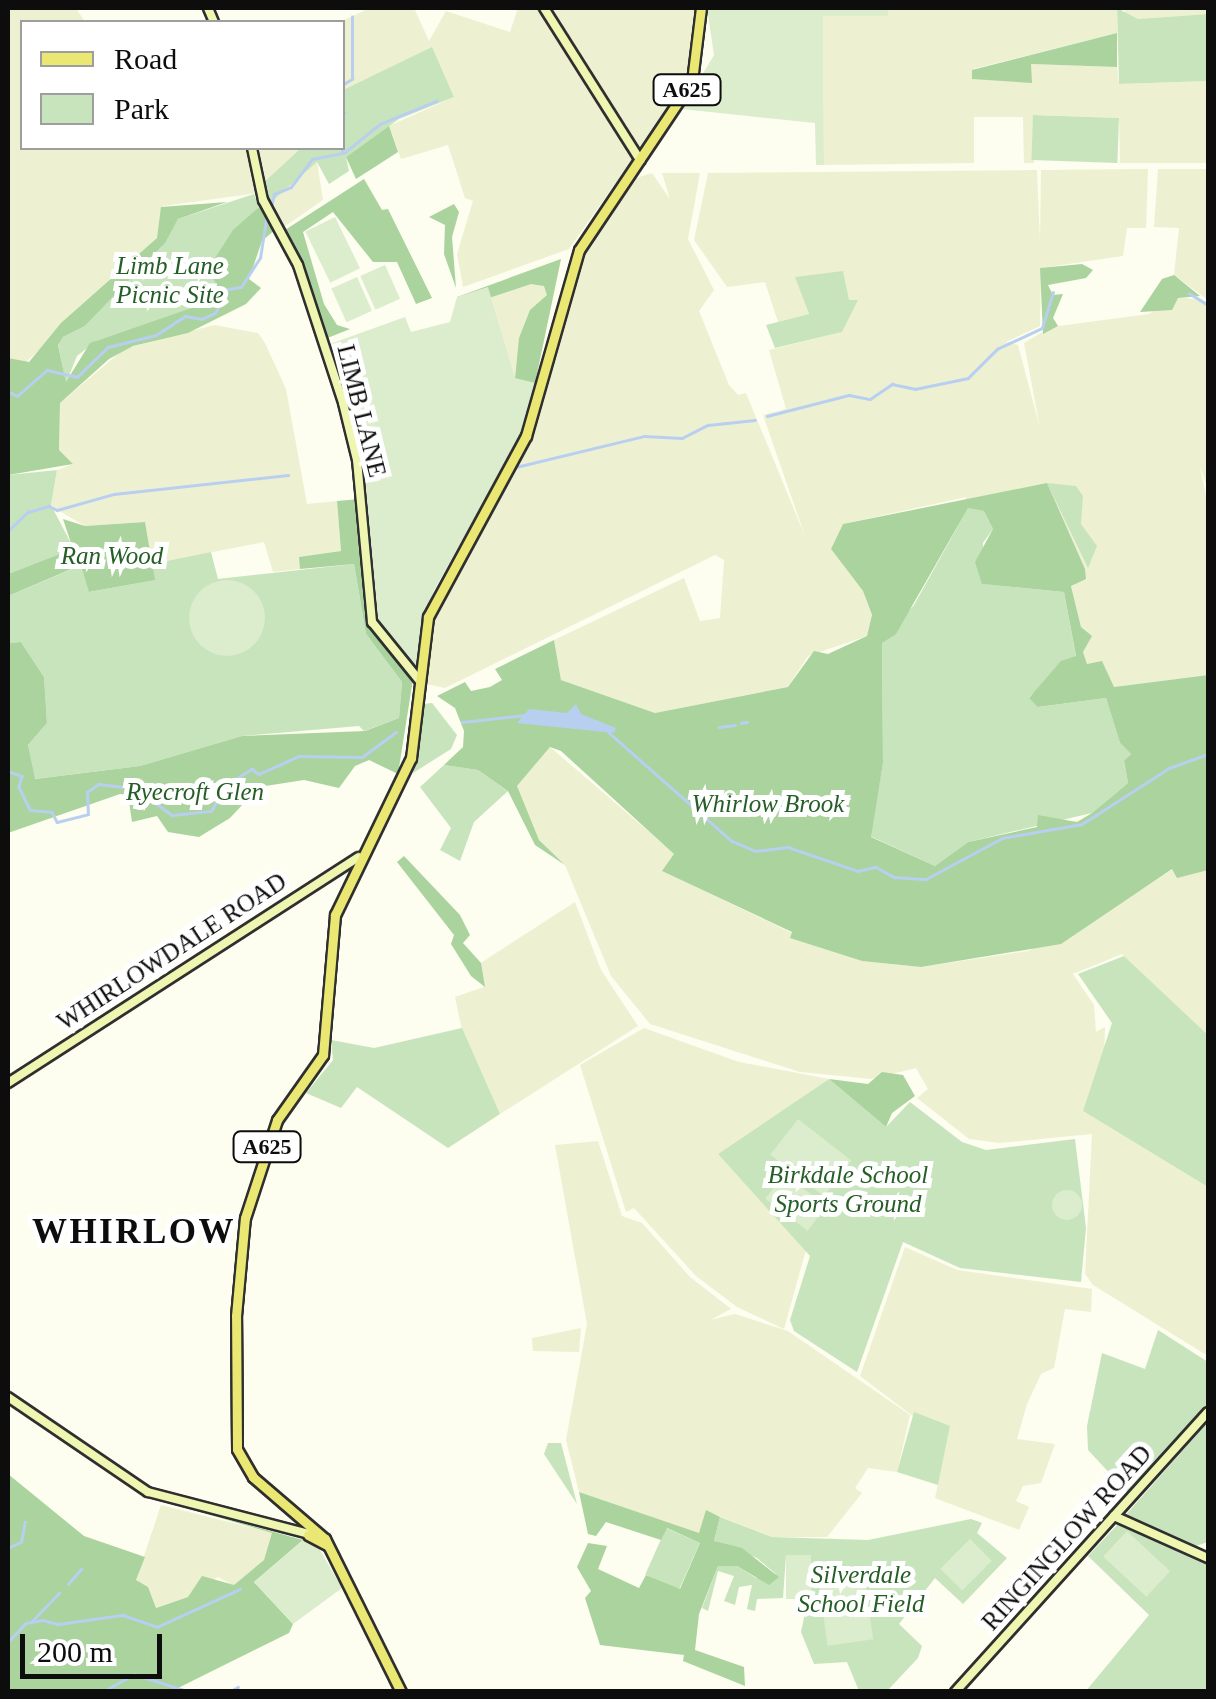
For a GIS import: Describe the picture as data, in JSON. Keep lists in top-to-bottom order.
{
  "streets": {
    "main road": ["A625"],
    "street": ["LIMB LANE", "WHIRLOWDALE ROAD", "RINGINGLOW ROAD"]
  },
  "crossings": [
    ["A625", "LIMB LANE"],
    ["A625", "WHIRLOWDALE ROAD"]
  ],
  "districts": ["WHIRLOW"],
  "parks": [
    "Limb Lane Picnic Site",
    "Ran Wood",
    "Ryecroft Glen",
    "Whirlow Brook",
    "Birkdale School Sports Ground",
    "Silverdale School Field"
  ],
  "legend": ["Road", "Park"],
  "scale_bar": "200 m"
}
